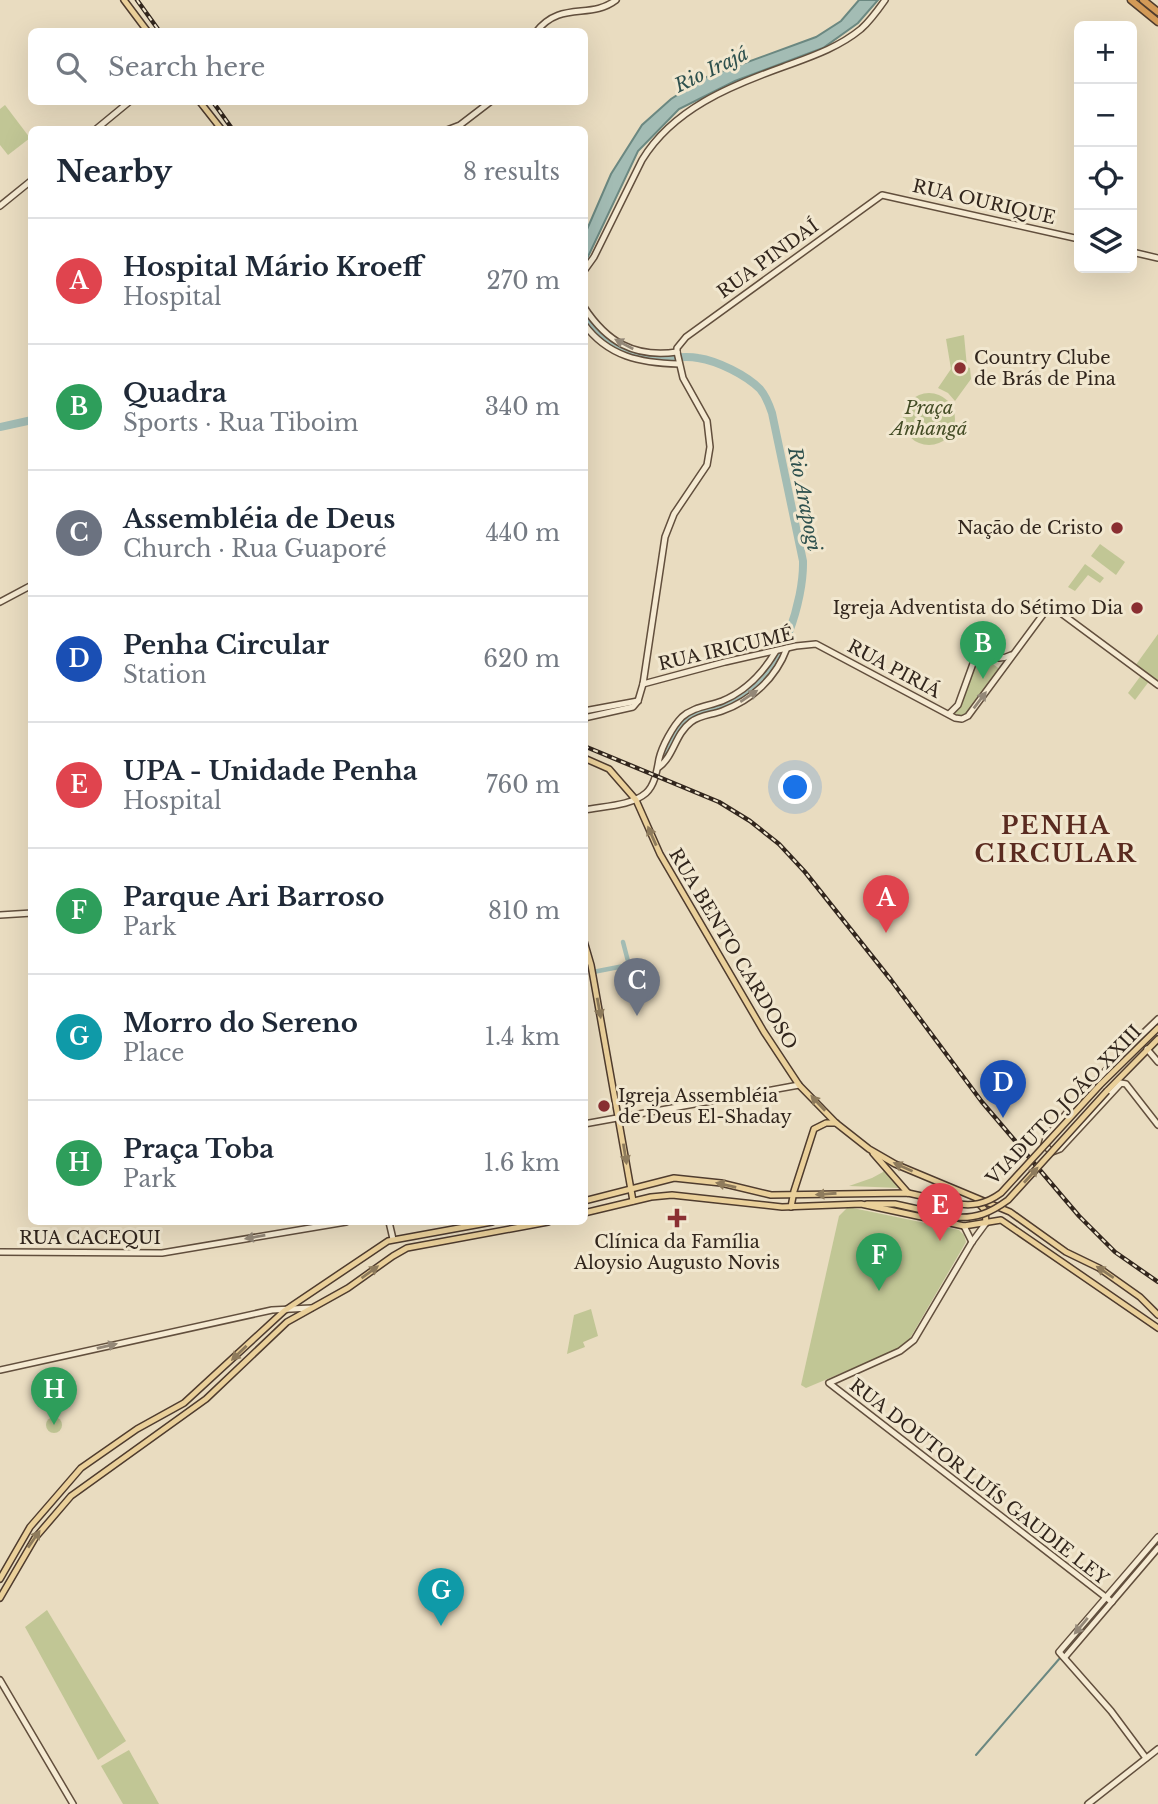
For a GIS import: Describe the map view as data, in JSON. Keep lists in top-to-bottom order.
{
  "streets": {
    "main road": ["RUA BENTO CARDOSO", "VIADUTO JOÃO XXIII"],
    "street": [
      "RUA OURIQUE",
      "RUA PINDAÍ",
      "RUA IRICUMÉ",
      "RUA PIRIÁ",
      "RUA CACEQUI",
      "RUA DOUTOR LUÍS GAUDIE LEY"
    ]
  },
  "crossings": [
    ["RUA OURIQUE", "RUA PINDAÍ"],
    ["RUA IRICUMÉ", "RUA PIRIÁ"]
  ],
  "one_way": ["RUA BENTO CARDOSO", "RUA CACEQUI"],
  "districts": ["PENHA CIRCULAR"],
  "water": ["Rio Irajá", "Rio Arapogi"],
  "parks": ["Praça Anhangá"],
  "places": {
    "other": [
      "Country Clube de Brás de Pina",
      "Nação de Cristo",
      "Igreja Adventista do Sétimo Dia",
      "Igreja Assembléia de Deus El-Shaday"
    ],
    "health": ["Clínica da Família Aloysio Augusto Novis"]
  },
  "page": {
    "map_buttons": ["+", "−"],
    "search": "Search here",
    "heading": ["Nearby", "8 results"],
    "list": [
      {
        "mark": "A",
        "name": "Hospital Mário Kroeff",
        "note": "Hospital",
        "value": "270 m"
      },
      {
        "mark": "B",
        "name": "Quadra",
        "note": "Sports · Rua Tiboim",
        "value": "340 m"
      },
      {
        "mark": "C",
        "name": "Assembléia de Deus",
        "note": "Church · Rua Guaporé",
        "value": "440 m"
      },
      {
        "mark": "D",
        "name": "Penha Circular",
        "note": "Station",
        "value": "620 m"
      },
      {
        "mark": "E",
        "name": "UPA - Unidade Penha",
        "note": "Hospital",
        "value": "760 m"
      },
      {
        "mark": "F",
        "name": "Parque Ari Barroso",
        "note": "Park",
        "value": "810 m"
      },
      {
        "mark": "G",
        "name": "Morro do Sereno",
        "note": "Place",
        "value": "1.4 km"
      },
      {
        "mark": "H",
        "name": "Praça Toba",
        "note": "Park",
        "value": "1.6 km"
      }
    ],
    "pins": [
      "B",
      "A",
      "C",
      "D",
      "E",
      "F",
      "H",
      "G"
    ]
  }
}
